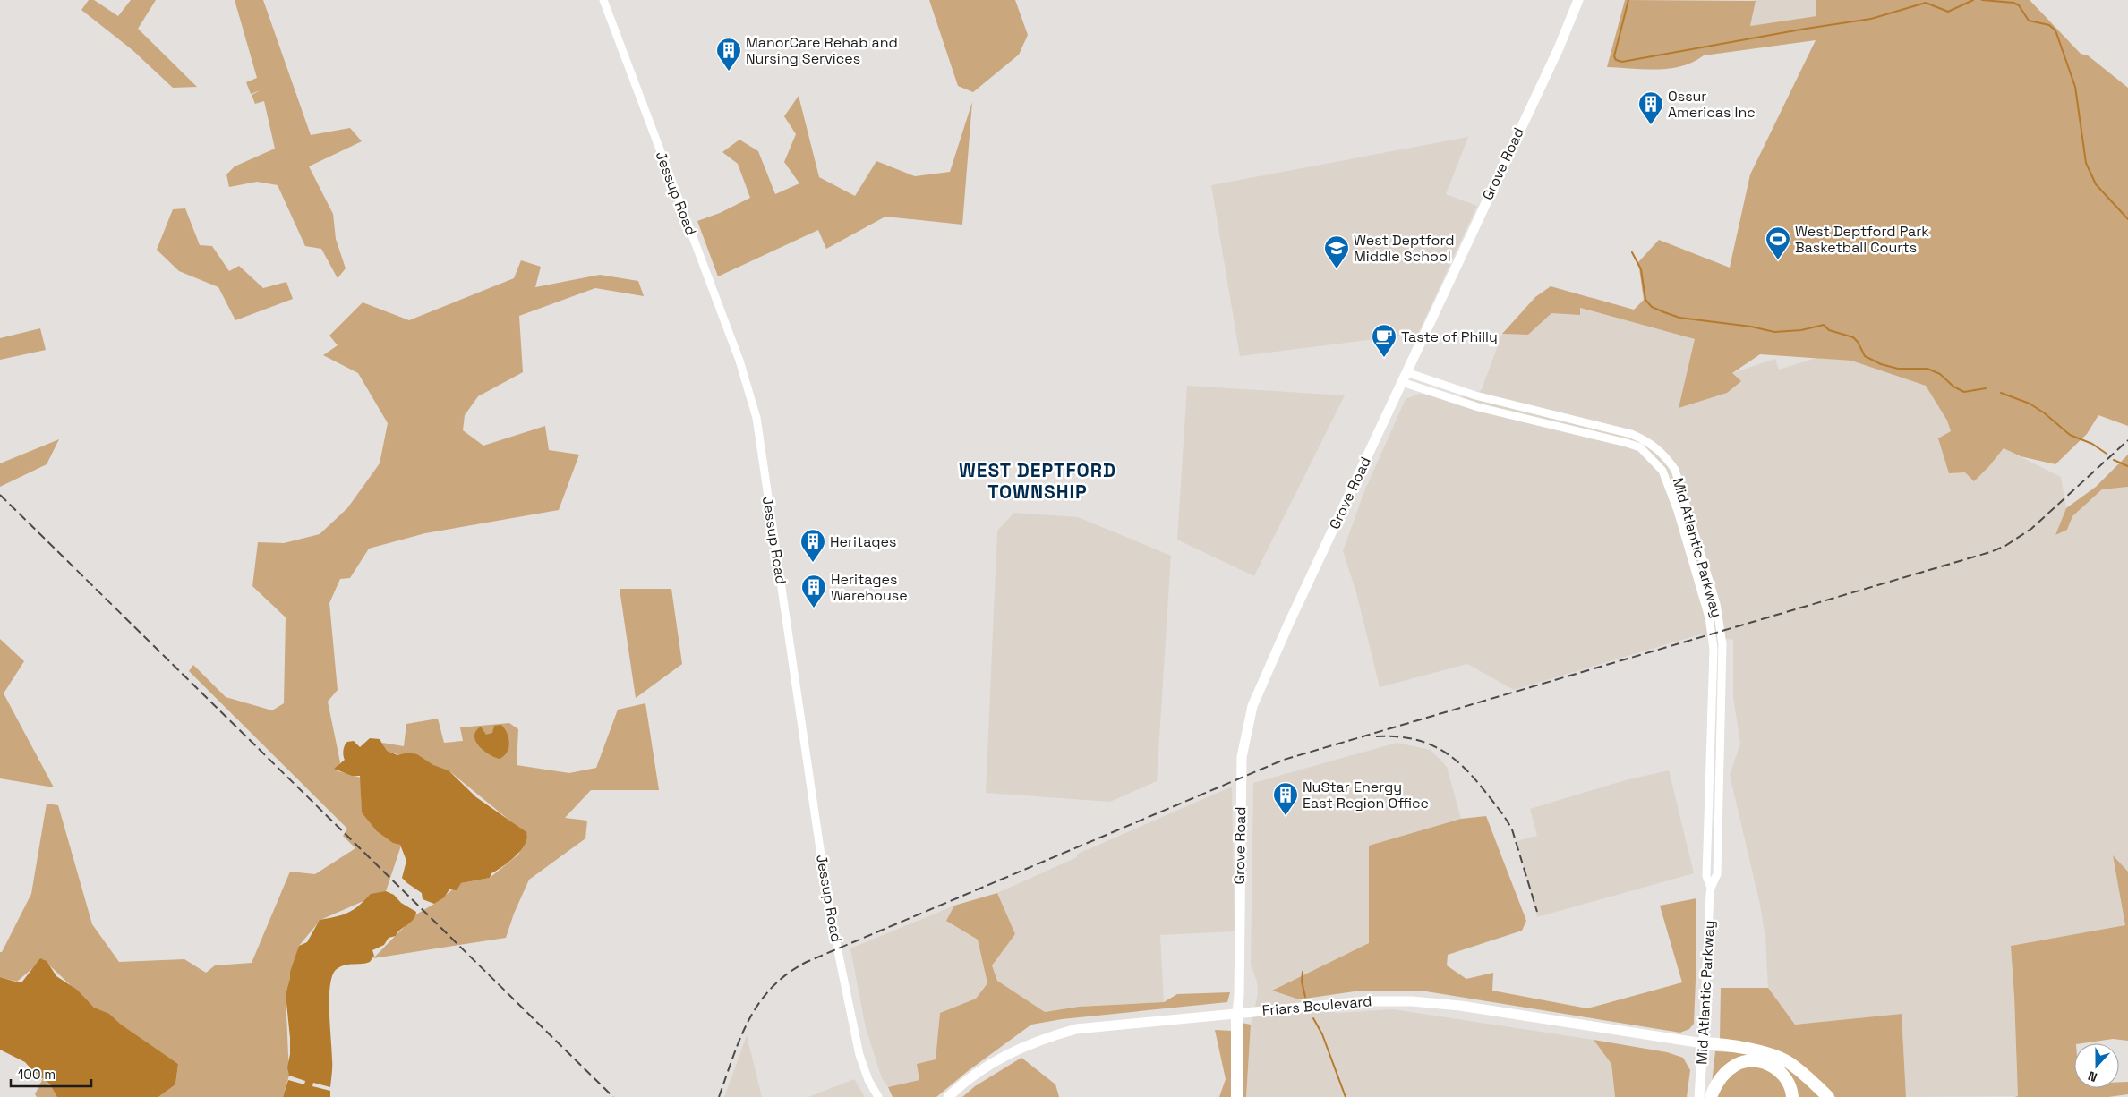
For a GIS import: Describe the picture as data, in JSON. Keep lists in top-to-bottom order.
{
  "streets": {
    "main road": ["Grove Road", "Mid Atlantic Parkway", "Friars Boulevard"],
    "street": ["Jessup Road"]
  },
  "crossings": [
    ["Grove Road", "Mid Atlantic Parkway"],
    ["Grove Road", "Friars Boulevard"],
    ["Mid Atlantic Parkway", "Friars Boulevard"]
  ],
  "districts": ["WEST DEPTFORD TOWNSHIP"],
  "places": {
    "building": [
      "ManorCare Rehab and Nursing Services",
      "Ossur Americas Inc",
      "Heritages",
      "Heritages Warehouse",
      "NuStar Energy East Region Office"
    ],
    "sports": ["West Deptford Park Basketball Courts"],
    "school or university": ["West Deptford Middle School"],
    "cafe": ["Taste of Philly"]
  },
  "scale_bar": "100 m",
  "north": "bottom"
}
